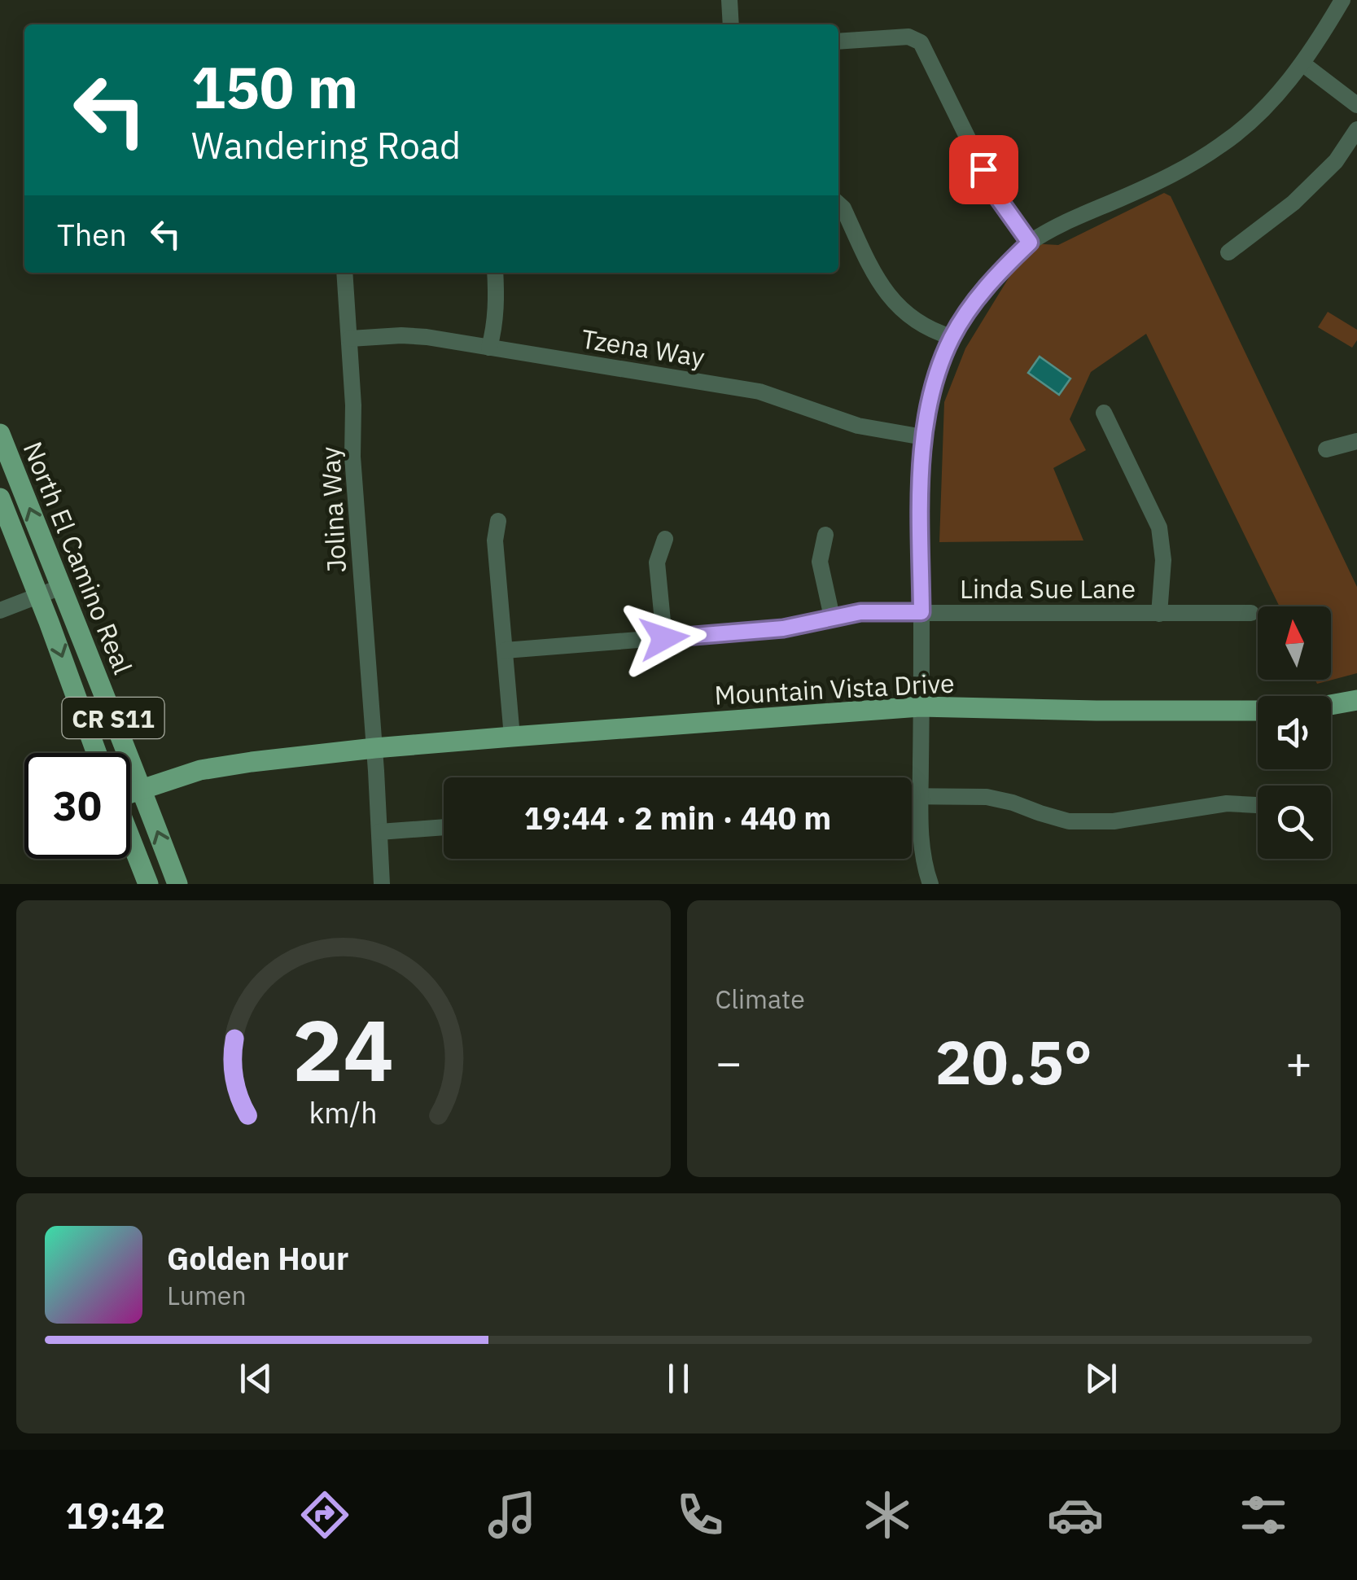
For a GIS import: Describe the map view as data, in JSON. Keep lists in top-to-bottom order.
{
  "streets": {
    "main road": ["North El Camino Real", "Mountain Vista Drive", "CR S11"],
    "street": ["Tzena Way", "Jolina Way", "Linda Sue Lane"]
  },
  "crossings": [
    ["Tzena Way", "Jolina Way"],
    ["Jolina Way", "Mountain Vista Drive"],
    ["North El Camino Real", "Mountain Vista Drive"]
  ],
  "north": "top",
  "page": {
    "turn": ["150 m", "Wandering Road"],
    "then": "Then",
    "limit": "30",
    "trip": "19:44 · 2 min · 440 m",
    "tile": "Climate",
    "heat": ["−", "20.5°", "+"],
    "song": ["Golden Hour", "Lumen"],
    "tabs": "19:42",
    "gauge": ["24", "km/h"]
  }
}
